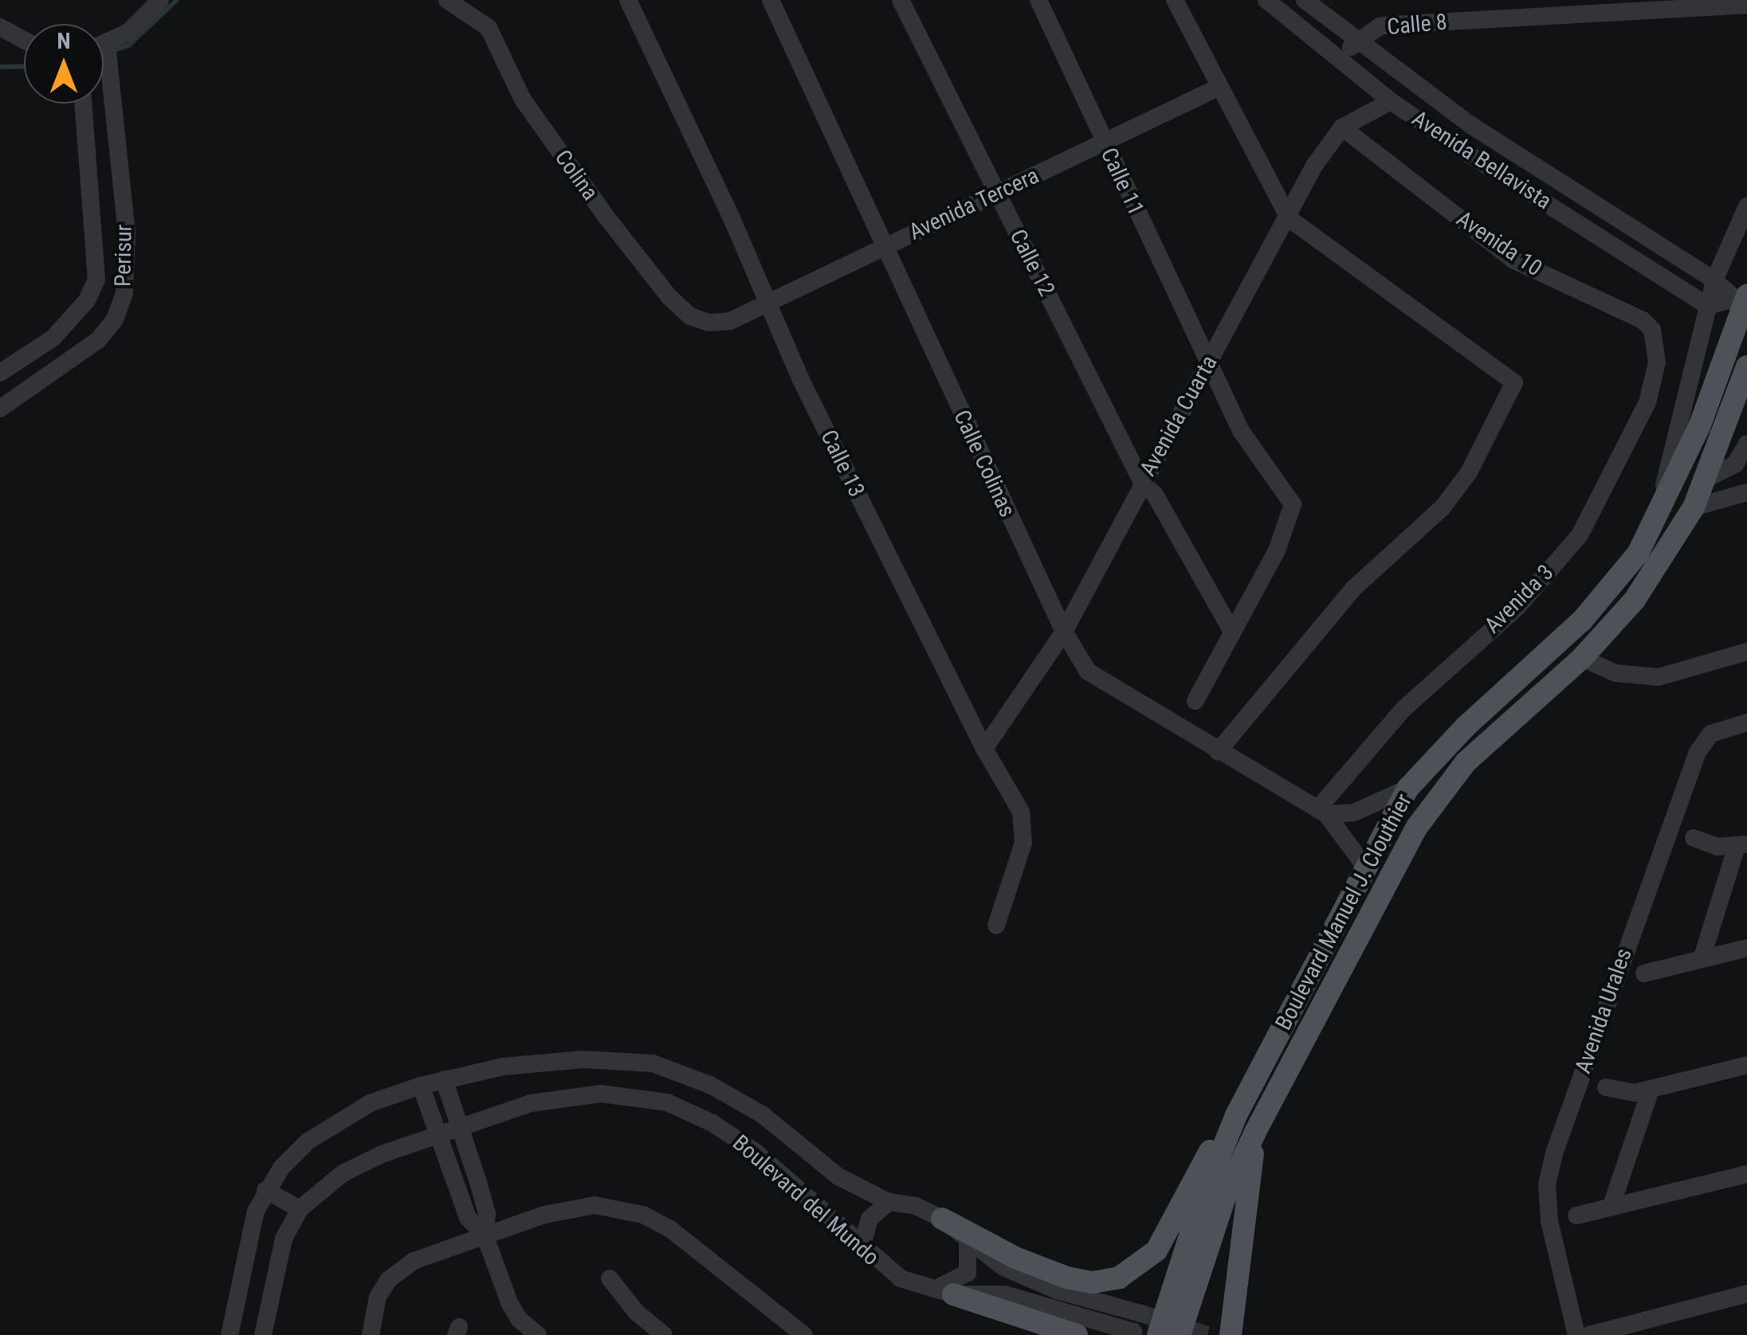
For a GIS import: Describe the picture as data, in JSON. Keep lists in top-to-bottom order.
{
  "streets": {
    "main road": ["Boulevard Manuel J. Clouthier"],
    "street": [
      "Calle 8",
      "Avenida Bellavista",
      "Colina",
      "Calle 11",
      "Avenida Tercera",
      "Avenida 10",
      "Perisur",
      "Calle 12",
      "Avenida Cuarta",
      "Calle 13",
      "Calle Colinas",
      "Avenida 3",
      "Avenida Urales",
      "Boulevard del Mundo"
    ]
  },
  "crossings": [
    ["Calle 8", "Avenida Bellavista"],
    ["Avenida Bellavista", "Avenida Cuarta"],
    ["Avenida Bellavista", "Boulevard Manuel J. Clouthier"],
    ["Colina", "Avenida Tercera"],
    ["Calle 11", "Avenida Tercera"],
    ["Calle 11", "Calle 12"],
    ["Calle 11", "Avenida Cuarta"],
    ["Avenida Tercera", "Calle 12"],
    ["Avenida Tercera", "Calle 13"],
    ["Avenida Tercera", "Calle Colinas"],
    ["Avenida 10", "Avenida Cuarta"],
    ["Avenida 10", "Avenida 3"],
    ["Calle 12", "Avenida Cuarta"],
    ["Avenida Cuarta", "Calle 13"],
    ["Avenida Cuarta", "Calle Colinas"],
    ["Calle Colinas", "Avenida 3"],
    ["Calle Colinas", "Boulevard Manuel J. Clouthier"]
  ],
  "north": "top"
}
